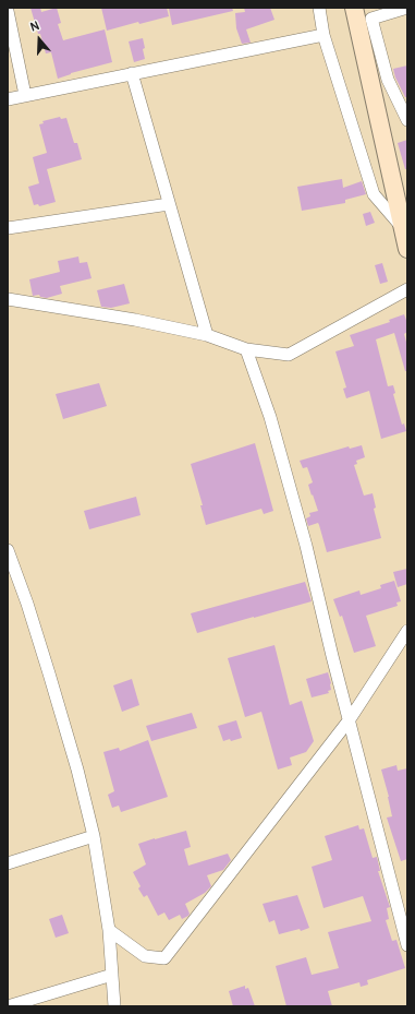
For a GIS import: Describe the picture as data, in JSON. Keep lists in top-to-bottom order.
{
  "north": "top"
}
